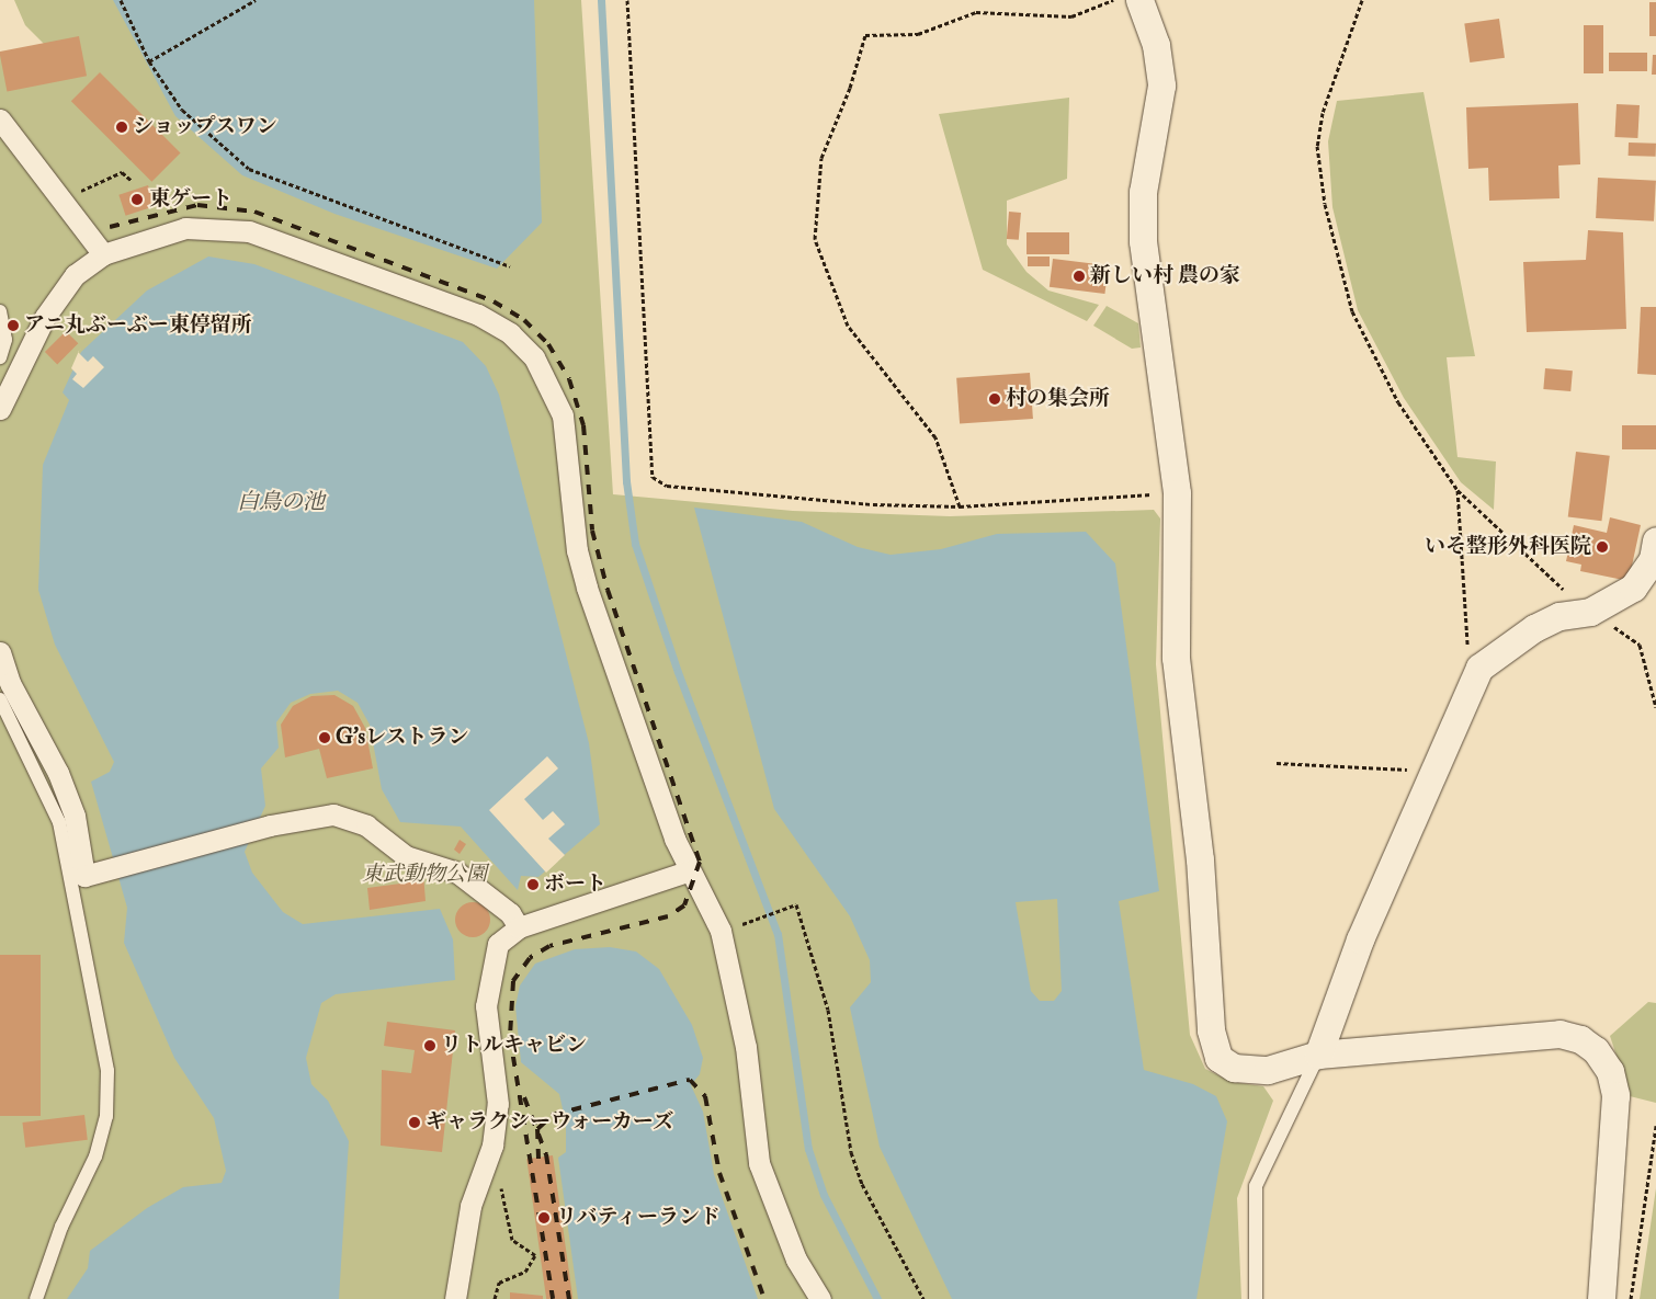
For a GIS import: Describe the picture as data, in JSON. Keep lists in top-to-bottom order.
{
  "water": ["白鳥の池"],
  "parks": ["東武動物公園"],
  "places": [
    "ショップスワン",
    "東ゲート",
    "新しい村 農の家",
    "アニ丸ぶーぶー東停留所",
    "村の集会所",
    "いそ整形外科医院",
    "G'sレストラン",
    "ボート",
    "リトルキャビン",
    "ギャラクシーウォーカーズ",
    "リバティーランド"
  ]
}
